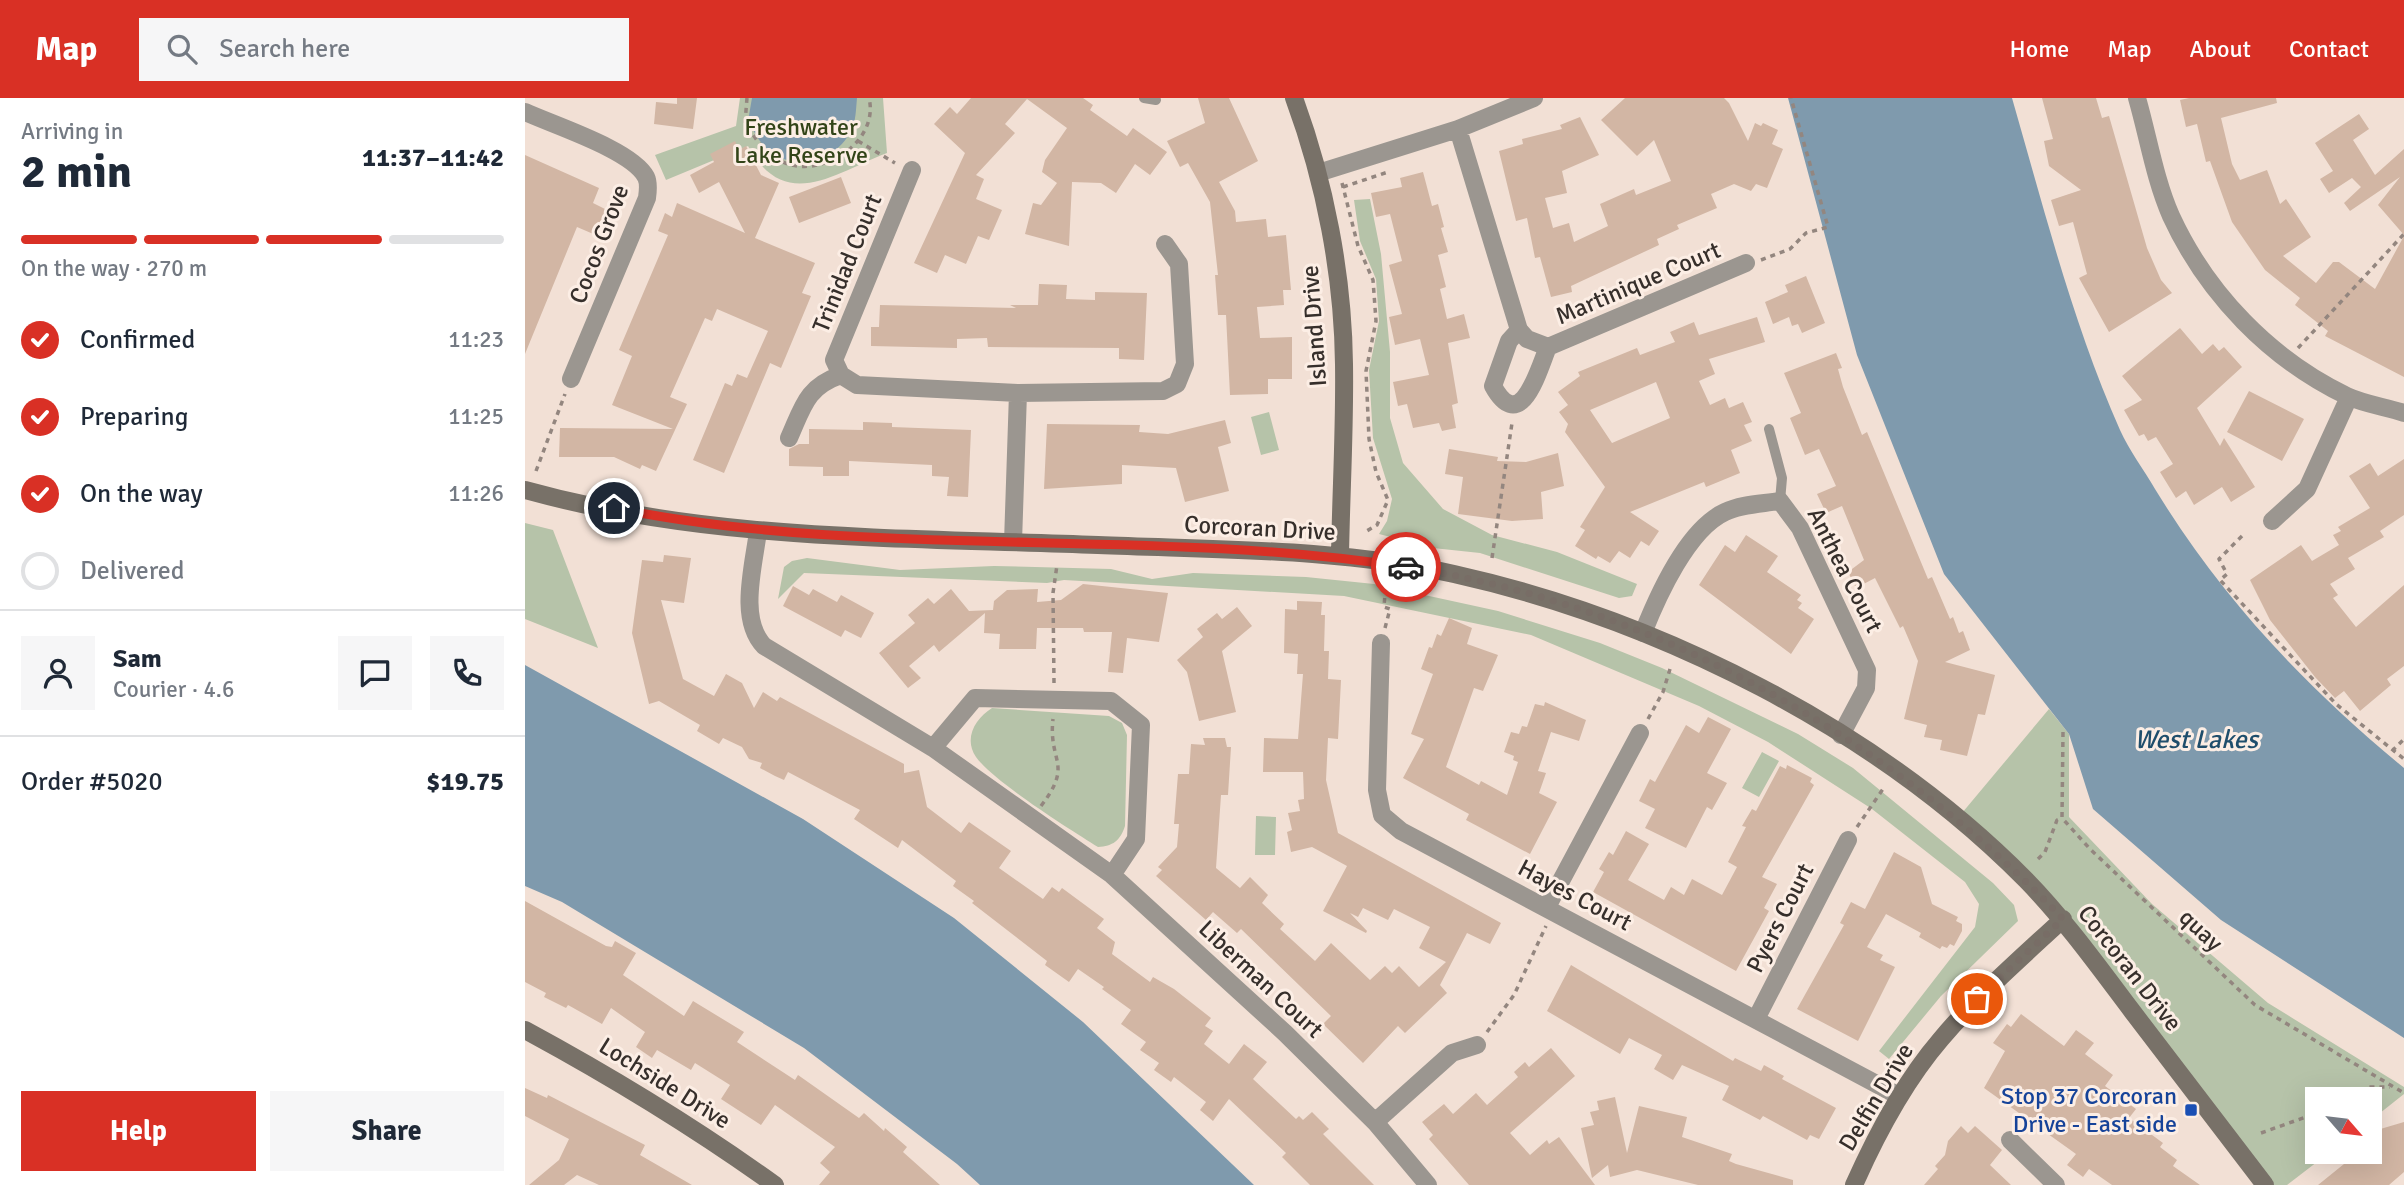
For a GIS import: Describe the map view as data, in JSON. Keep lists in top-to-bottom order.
{
  "streets": {
    "street": [
      "Cocos Grove",
      "Trinidad Court",
      "Martinique Court",
      "Island Drive",
      "Corcoran Drive",
      "Anthea Court",
      "Hayes Court",
      "Pyers Court",
      "Liberman Court",
      "Lochside Drive",
      "Delfin Drive"
    ],
    "path": ["quay"]
  },
  "crossings": [
    ["Island Drive", "Corcoran Drive"],
    ["Corcoran Drive", "Anthea Court"],
    ["Corcoran Drive", "Liberman Court"],
    ["Corcoran Drive", "Delfin Drive"],
    ["Hayes Court", "Pyers Court"],
    ["Hayes Court", "Delfin Drive"]
  ],
  "water": ["West Lakes"],
  "parks": ["Freshwater Lake Reserve"],
  "places": {
    "transit": ["Stop 37 Corcoran Drive - East side"]
  },
  "north": "bottom right",
  "page": {
    "header": "Map",
    "search": "Search here",
    "nav": [
      "Home",
      "Map",
      "About",
      "Contact"
    ],
    "heading": ["2 min", "Arriving in", "11:37–11:42"],
    "panel": [
      "Sam",
      "Courier · 4.6",
      "Order #5020",
      "$19.75"
    ],
    "bar": "On the way · 270 m",
    "list": [
      ["Confirmed", "11:23"],
      ["Preparing", "11:25"],
      ["On the way", "11:26"],
      "Delivered"
    ],
    "buttons": ["Help", "Share"]
  }
}
